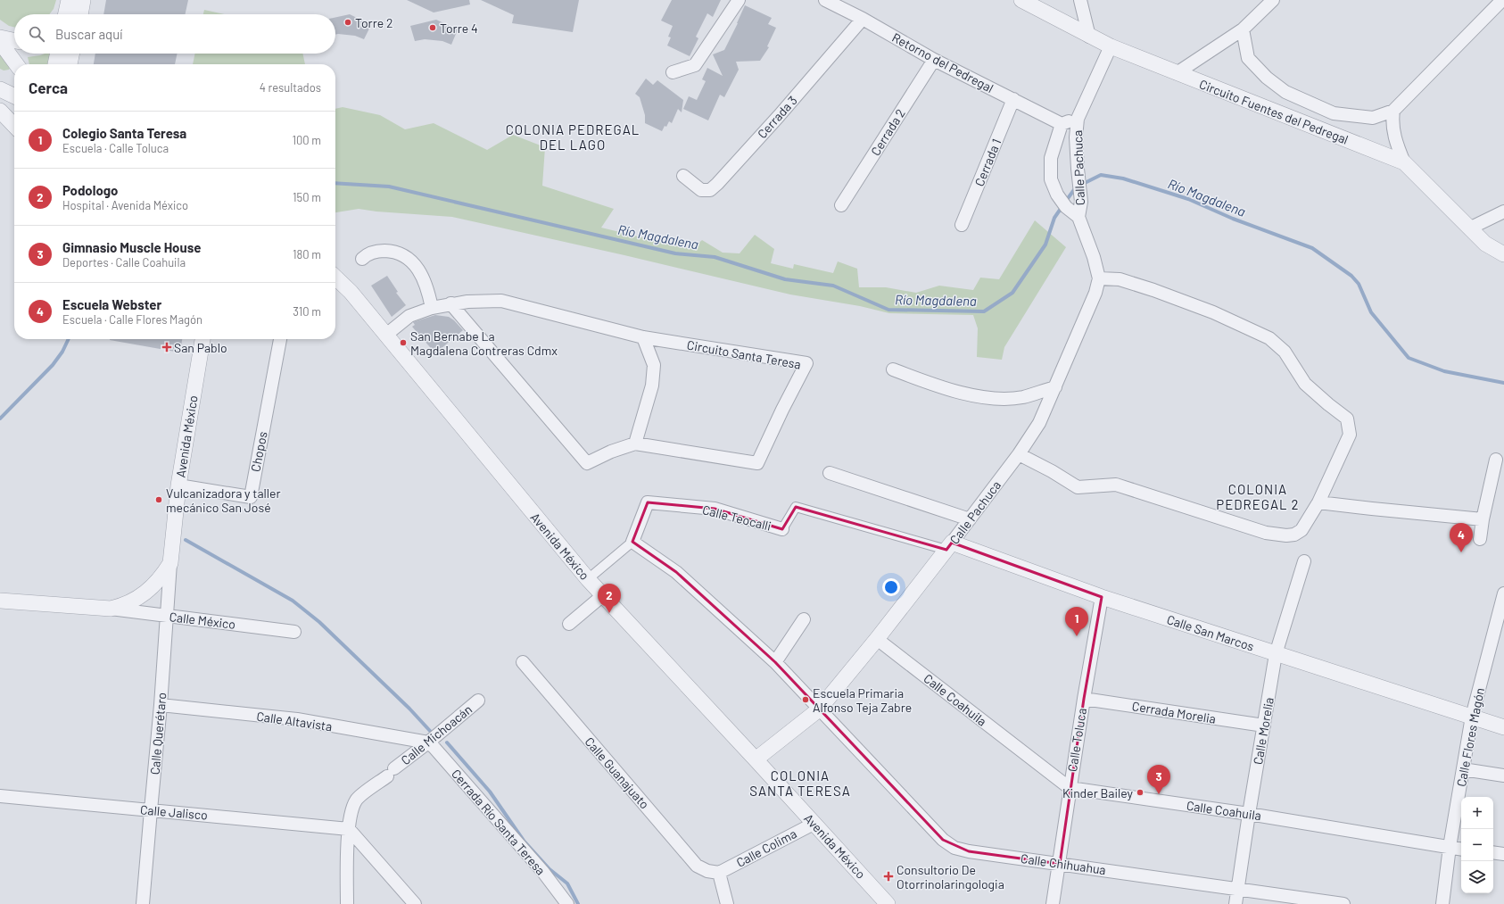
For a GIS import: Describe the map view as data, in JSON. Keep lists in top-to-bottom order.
{
  "streets": {
    "street": [
      "Retorno del Pedregal",
      "Circuito Fuentes del Pedregal",
      "Cerrada 3",
      "Cerrada 2",
      "Cerrada 1",
      "Calle Pachuca",
      "Circuito Santa Teresa",
      "Avenida México",
      "Chopos",
      "Calle Teocalli",
      "Calle México",
      "Calle San Marcos",
      "Calle Coahuila",
      "Cerrada Morelia",
      "Calle Altavista",
      "Calle Morelia",
      "Calle Querétaro",
      "Calle Michoacán",
      "Calle Flores Magón",
      "Calle Toluca",
      "Calle Guanajuato",
      "Calle Jalisco",
      "Cerrada Río Santa Teresa",
      "Calle Colima",
      "Calle Chihuahua"
    ]
  },
  "crossings": [
    ["Retorno del Pedregal", "Cerrada 3"],
    ["Retorno del Pedregal", "Cerrada 2"],
    ["Retorno del Pedregal", "Cerrada 1"],
    ["Retorno del Pedregal", "Calle Pachuca"],
    ["Circuito Fuentes del Pedregal", "Calle Pachuca"],
    ["Calle Pachuca", "Avenida México"],
    ["Calle Pachuca", "Calle San Marcos"],
    ["Calle Pachuca", "Calle Coahuila"],
    ["Calle Pachuca", "Calle Chihuahua"],
    ["Circuito Santa Teresa", "Avenida México"],
    ["Avenida México", "Chopos"],
    ["Avenida México", "Calle México"],
    ["Avenida México", "Calle Querétaro"],
    ["Avenida México", "Calle Colima"],
    ["Calle Teocalli", "Calle Chihuahua"],
    ["Calle México", "Calle Querétaro"],
    ["Calle San Marcos", "Calle Morelia"],
    ["Calle San Marcos", "Calle Flores Magón"],
    ["Calle San Marcos", "Calle Toluca"],
    ["Calle Coahuila", "Calle Morelia"],
    ["Calle Coahuila", "Calle Flores Magón"],
    ["Calle Coahuila", "Calle Toluca"],
    ["Cerrada Morelia", "Calle Morelia"],
    ["Cerrada Morelia", "Calle Toluca"],
    ["Calle Altavista", "Calle Querétaro"],
    ["Calle Altavista", "Calle Michoacán"],
    ["Calle Altavista", "Cerrada Río Santa Teresa"],
    ["Calle Morelia", "Calle Chihuahua"],
    ["Calle Querétaro", "Calle Jalisco"],
    ["Calle Michoacán", "Calle Jalisco"],
    ["Calle Michoacán", "Cerrada Río Santa Teresa"],
    ["Calle Toluca", "Calle Chihuahua"],
    ["Calle Guanajuato", "Calle Colima"]
  ],
  "districts": ["COLONIA PEDREGAL DEL LAGO", "COLONIA PEDREGAL 2", "COLONIA SANTA TERESA"],
  "water": ["Río Magdalena"],
  "places": {
    "other": [
      "Torre 2",
      "Torre 4",
      "San Bernabe La Magdalena Contreras Cdmx",
      "Vulcanizadora y taller mecánico San José",
      "Escuela Primaria Alfonso Teja Zabre",
      "Kinder Bailey"
    ],
    "health": ["San Pablo", "Consultorio De Otorrinolaringologia"]
  },
  "page": {
    "search": "Buscar aquí",
    "heading": ["Cerca", "4 resultados"],
    "list": [
      {
        "mark": "1",
        "name": "Colegio Santa Teresa",
        "note": "Escuela · Calle Toluca",
        "value": "100 m"
      },
      {
        "mark": "2",
        "name": "Podologo",
        "note": "Hospital · Avenida México",
        "value": "150 m"
      },
      {
        "mark": "3",
        "name": "Gimnasio Muscle House",
        "note": "Deportes · Calle Coahuila",
        "value": "180 m"
      },
      {
        "mark": "4",
        "name": "Escuela Webster",
        "note": "Escuela · Calle Flores Magón",
        "value": "310 m"
      }
    ],
    "pins": [
      "4",
      "2",
      "1",
      "3"
    ],
    "map_buttons": ["+", "−"]
  }
}
